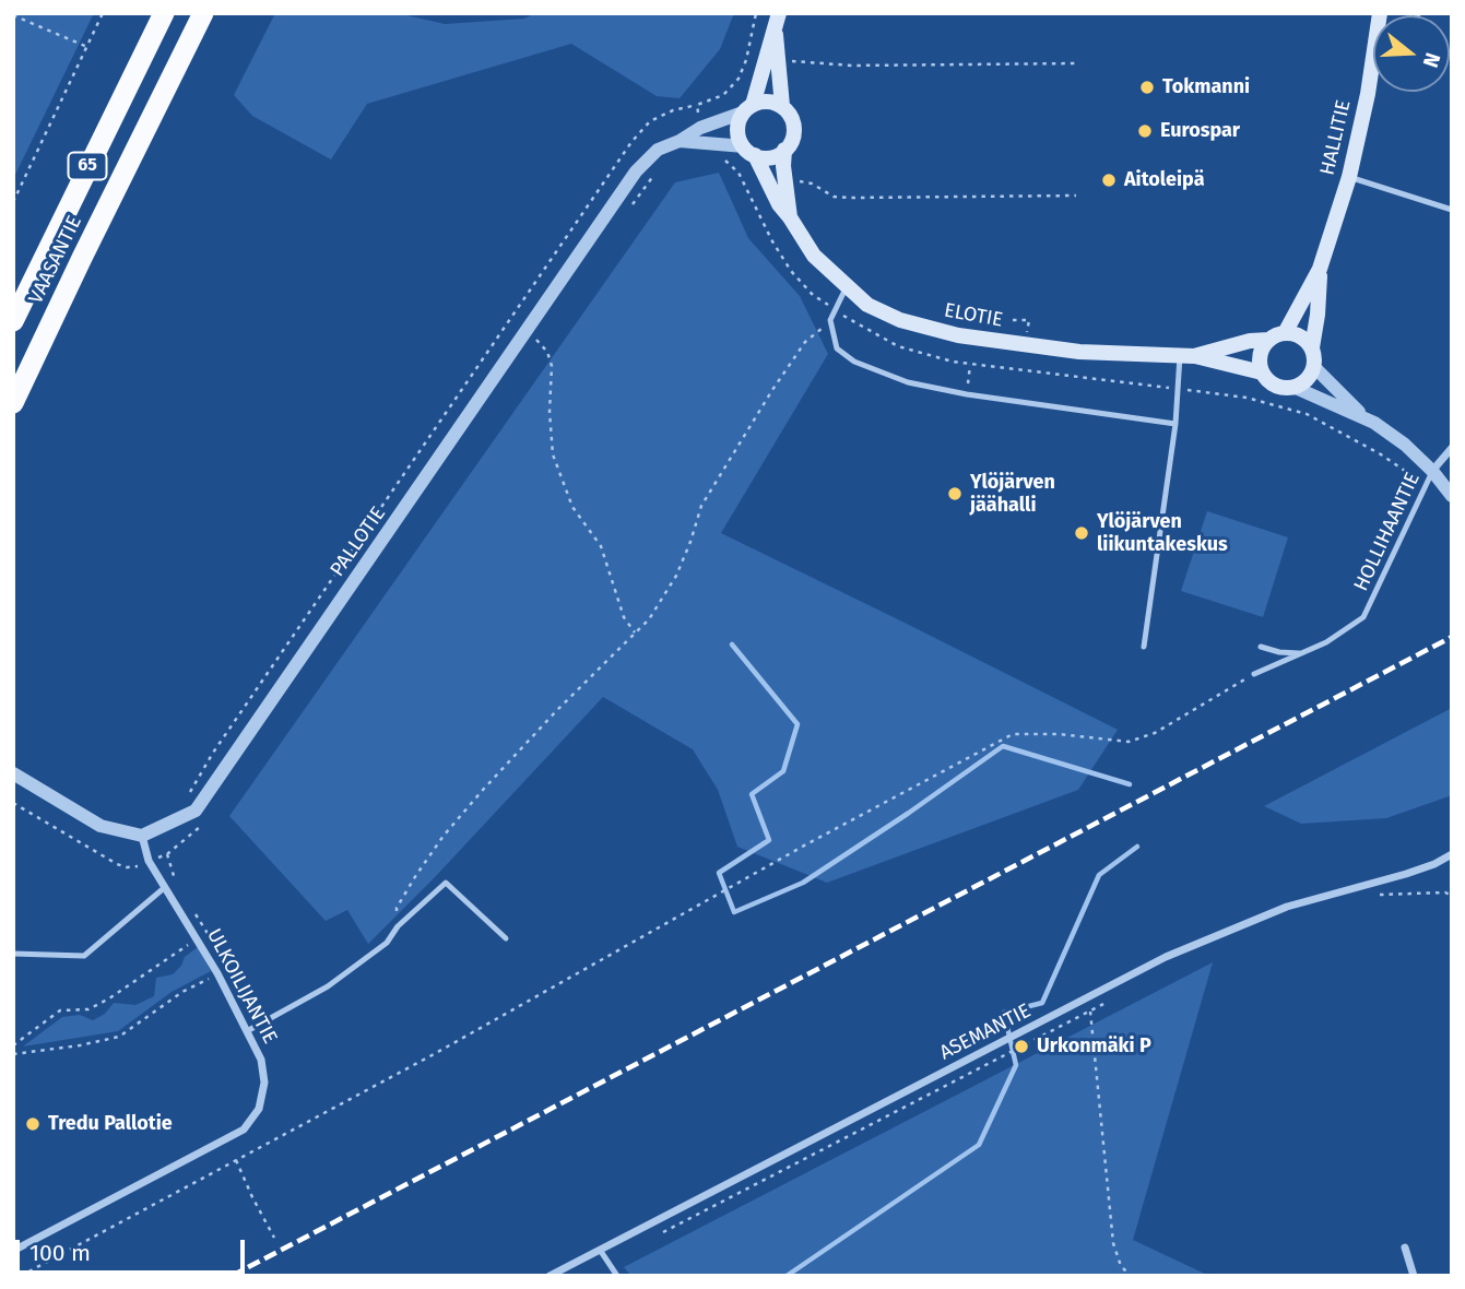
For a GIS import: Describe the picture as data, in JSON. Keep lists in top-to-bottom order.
{
  "streets": {
    "highway": ["65", "VAASANTIE"],
    "main road": ["HALLITIE", "ELOTIE"],
    "street": ["PALLOTIE", "ULKOILIJANTIE", "ASEMANTIE"],
    "lane": ["HOLLIHAANTIE"]
  },
  "crossings": [
    ["HALLITIE", "ELOTIE"],
    ["65", "VAASANTIE"],
    ["ELOTIE", "PALLOTIE"],
    ["PALLOTIE", "ULKOILIJANTIE"]
  ],
  "places": [
    "Tokmanni",
    "Eurospar",
    "Aitoleipä",
    "Ylöjärven jäähalli",
    "Ylöjärven liikuntakeskus",
    "Urkonmäki P",
    "Tredu Pallotie"
  ],
  "scale_bar": "100 m",
  "north": "right"
}
